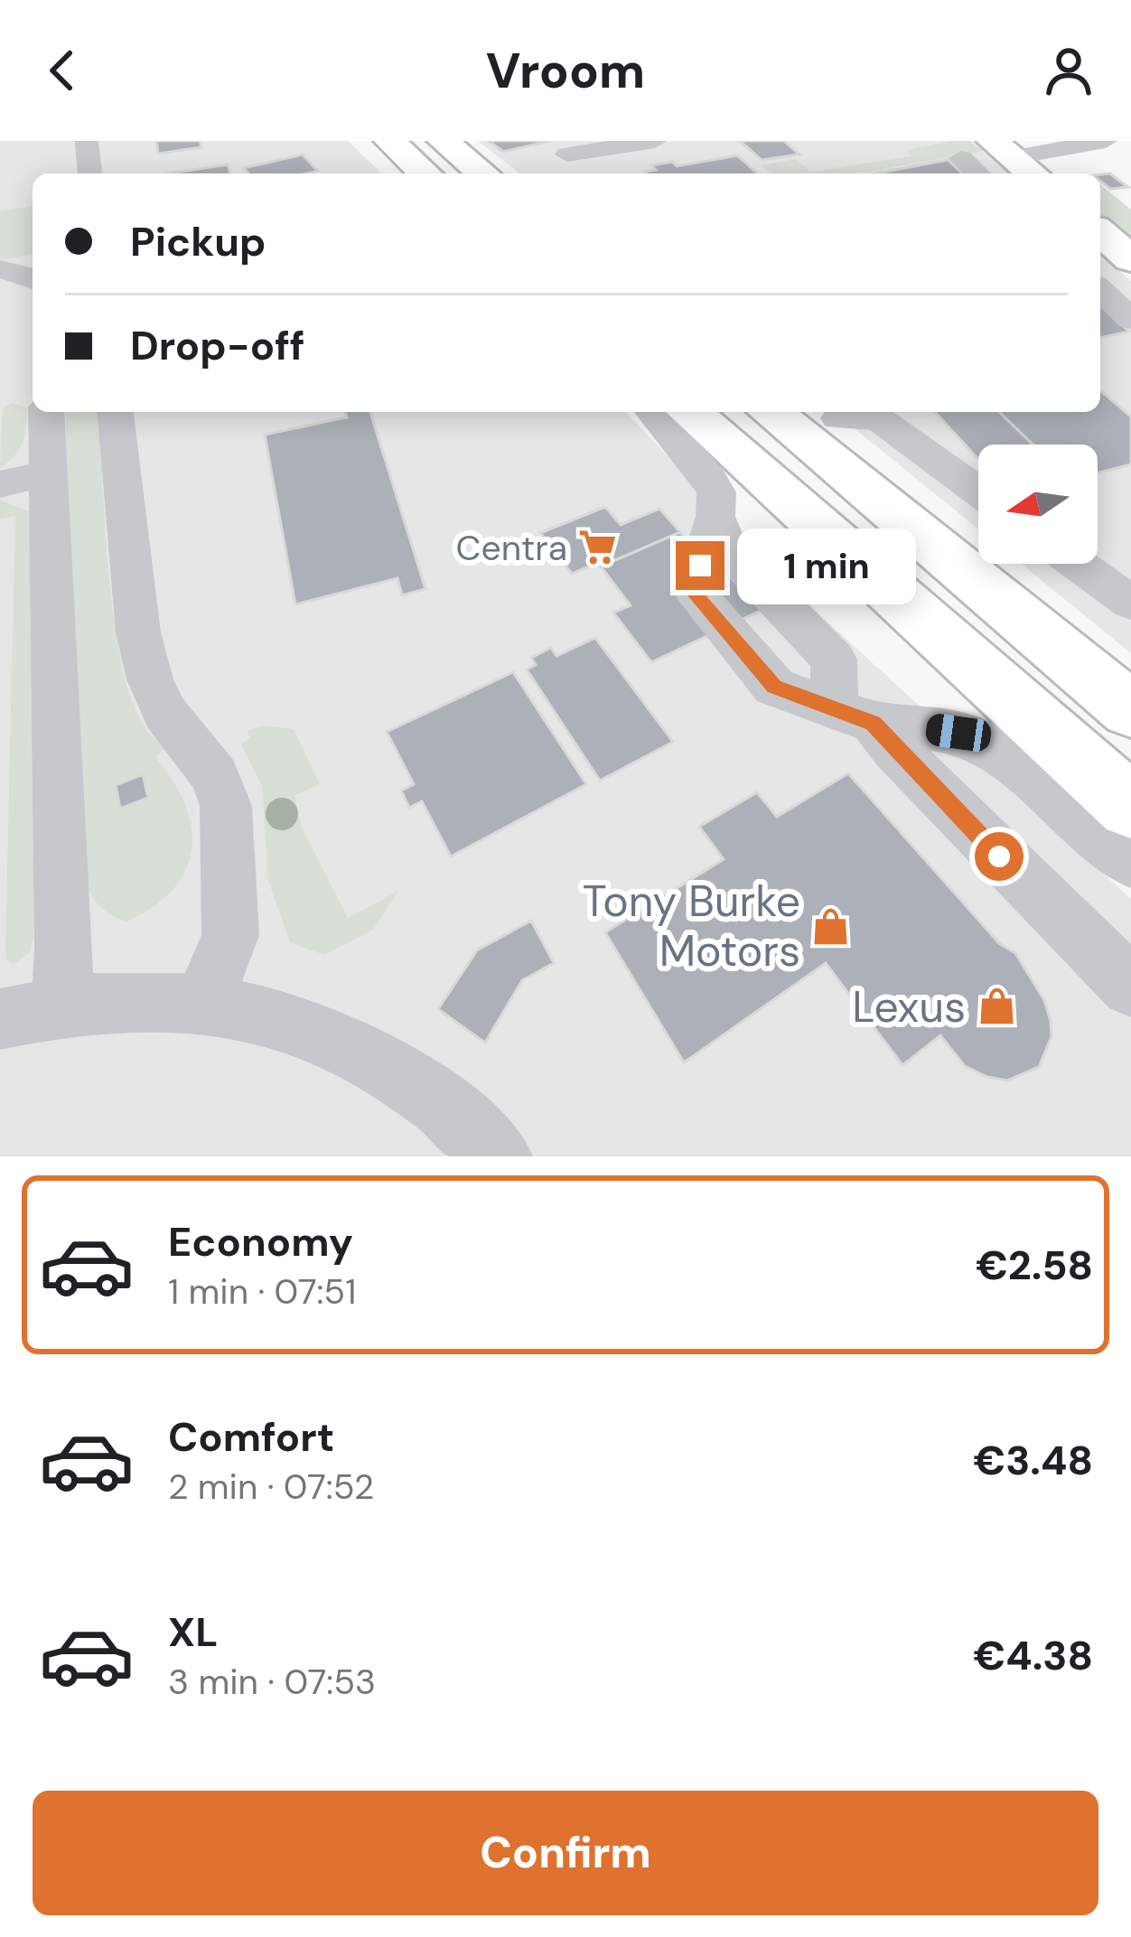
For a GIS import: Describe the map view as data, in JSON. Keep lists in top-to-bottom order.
{
  "places": {
    "supermarket": ["Centra"],
    "shop": ["Tony Burke Motors", "Lexus"]
  },
  "north": "left",
  "page": {
    "header": "Vroom",
    "banner": ["Pickup", "Drop-off"],
    "bubble": "1 min",
    "list": [
      {
        "name": "Economy",
        "note": "1 min · 07:51",
        "value": "€2.58"
      },
      {
        "name": "Comfort",
        "note": "2 min · 07:52",
        "value": "€3.48"
      },
      {
        "name": "XL",
        "note": "3 min · 07:53",
        "value": "€4.38"
      }
    ],
    "buttons": "Confirm"
  }
}
